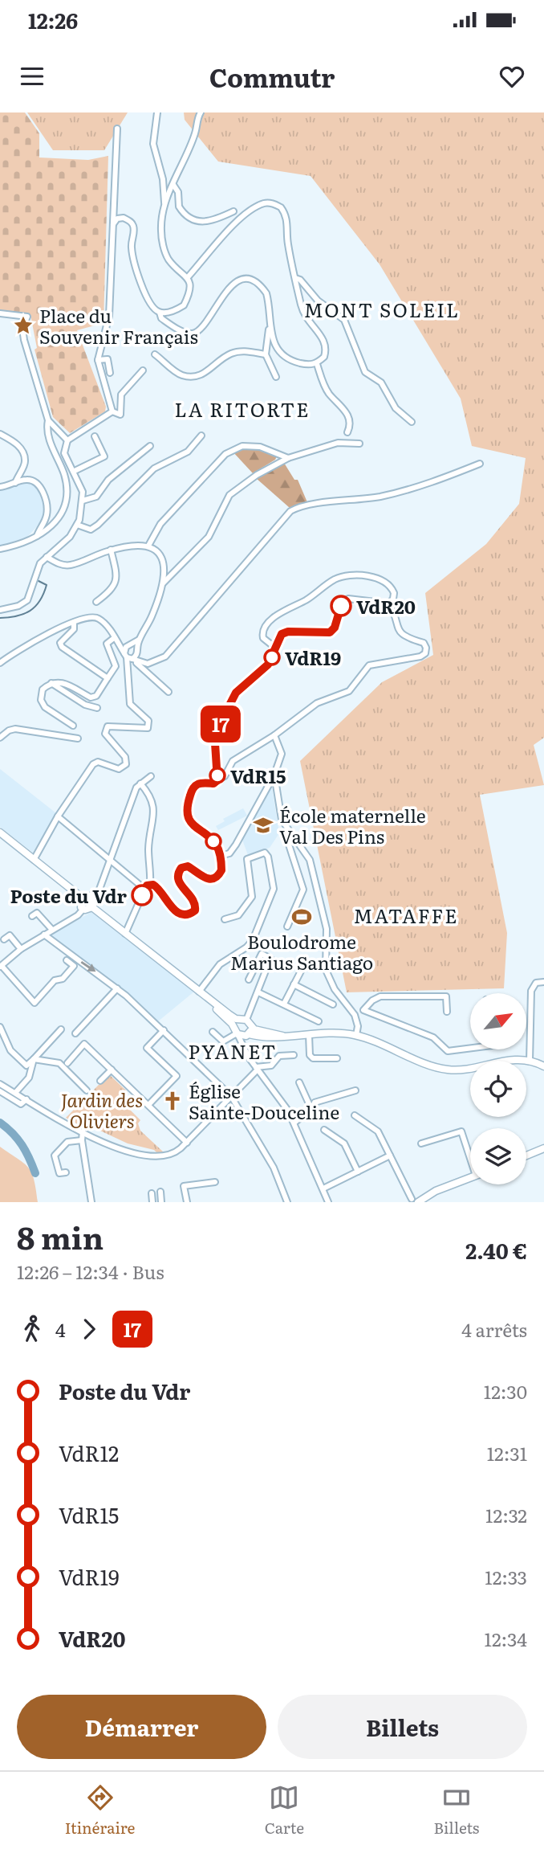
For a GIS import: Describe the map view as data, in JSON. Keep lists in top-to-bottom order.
{
  "districts": [
    "MONT SOLEIL",
    "LA RITORTE",
    "MATAFFE",
    "PYANET"
  ],
  "parks": ["Jardin des Oliviers"],
  "places": {
    "place": ["Place du Souvenir Français"],
    "other": [
      "VdR20",
      "VdR19",
      "VdR15",
      "Poste du Vdr"
    ],
    "school or university": ["École maternelle Val Des Pins"],
    "sports": ["Boulodrome Marius Santiago"],
    "church": ["Église Sainte-Douceline"]
  },
  "lines": ["bus line 17"],
  "north": "top right",
  "page": {
    "status": "12:26",
    "header": "Commutr",
    "on_map": "17",
    "heading": ["8 min", "12:26 – 12:34 · Bus", "2.40 €"],
    "legs": ["4", "17", "4 arrêts"],
    "list": [
      {
        "name": "Poste du Vdr",
        "value": "12:30"
      },
      {
        "name": "VdR12",
        "value": "12:31"
      },
      {
        "name": "VdR15",
        "value": "12:32"
      },
      {
        "name": "VdR19",
        "value": "12:33"
      },
      {
        "name": "VdR20",
        "value": "12:34"
      }
    ],
    "buttons": ["Démarrer", "Billets"],
    "tabs": ["Itinéraire", "Carte", "Billets"]
  }
}
